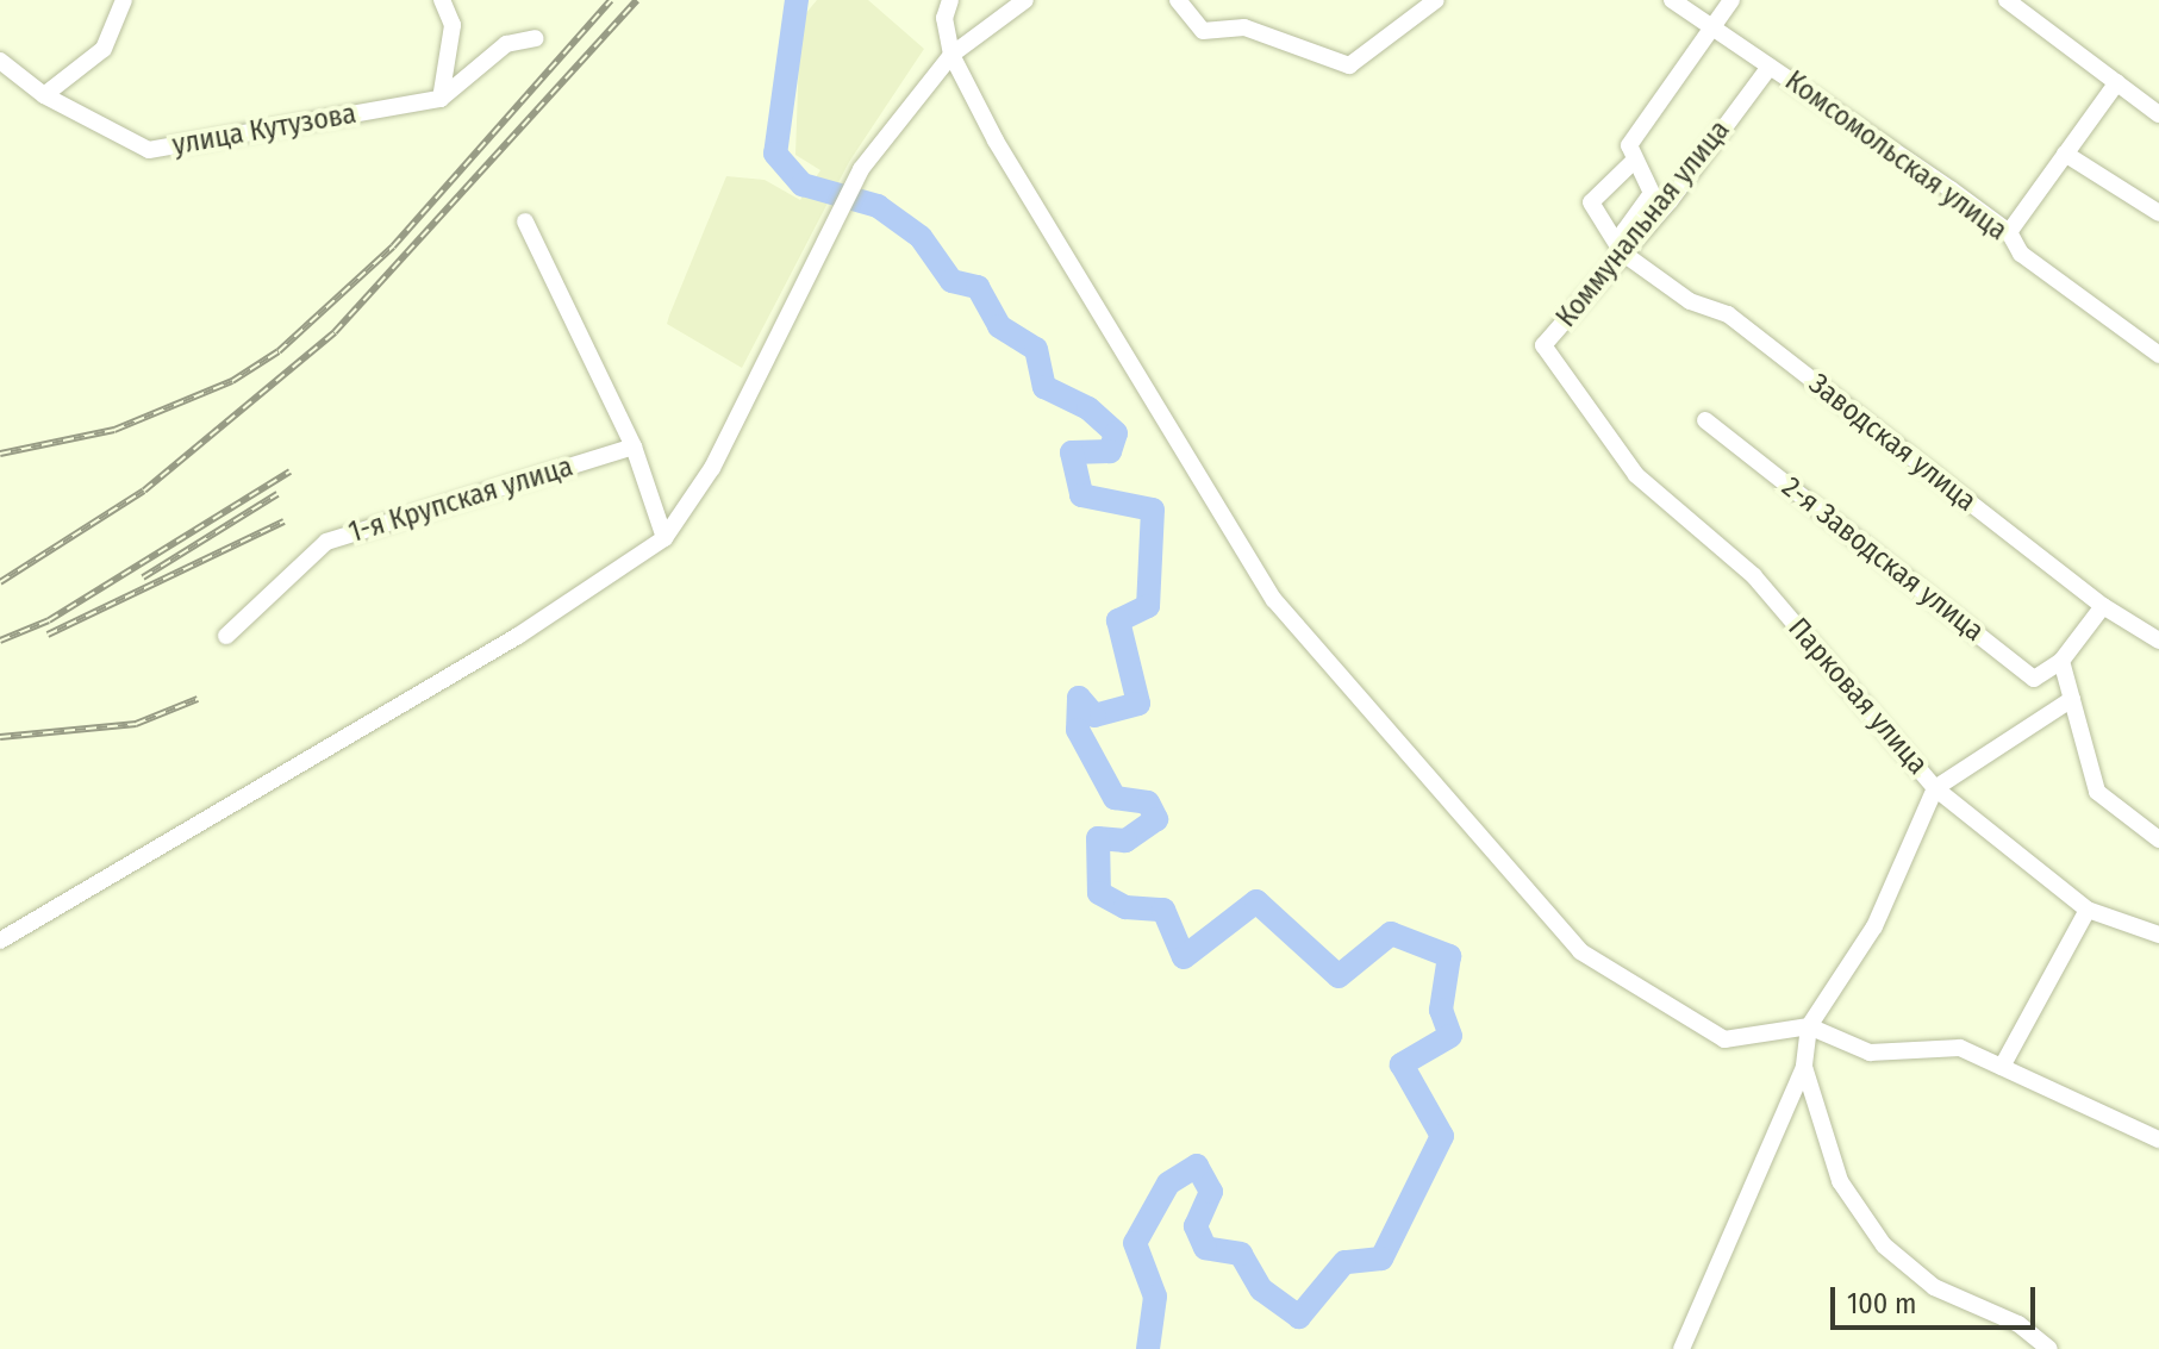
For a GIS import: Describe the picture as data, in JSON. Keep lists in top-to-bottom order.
{
  "streets": {
    "street": [
      "улица Кутузова",
      "Комсомольская улица",
      "Коммунальная улица",
      "Заводская улица",
      "1-я Крупская улица",
      "2-я Заводская улица",
      "Парковая улица"
    ]
  },
  "crossings": [
    ["Комсомольская улица", "Коммунальная улица"],
    ["Коммунальная улица", "Заводская улица"],
    ["Коммунальная улица", "Парковая улица"]
  ],
  "scale_bar": "100 m"
}
